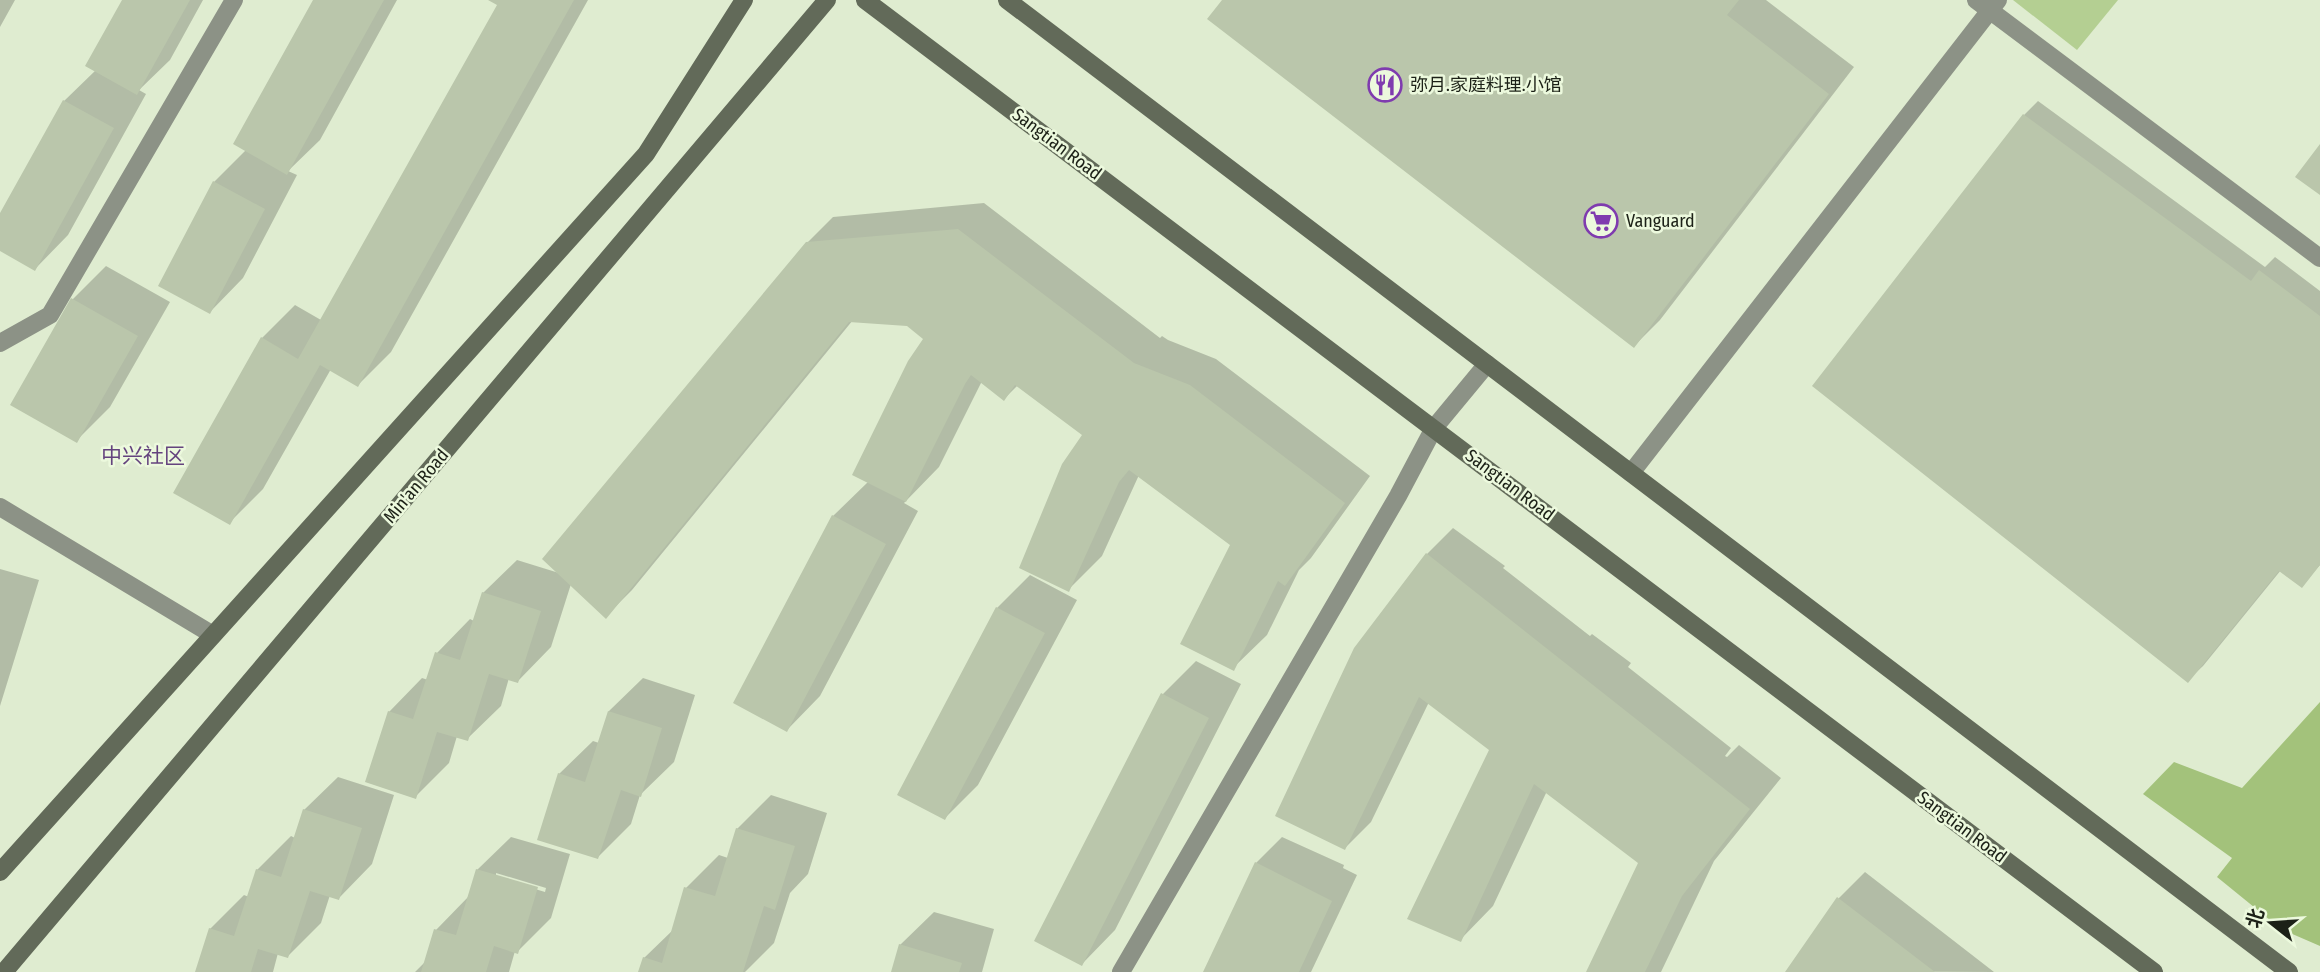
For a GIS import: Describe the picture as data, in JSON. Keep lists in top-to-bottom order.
{
  "streets": {
    "main road": ["Sangtian Road", "Min'an Road"]
  },
  "districts": ["中兴社区"],
  "places": {
    "restaurant": ["弥月.家庭料理.小馆"],
    "supermarket": ["Vanguard"]
  },
  "north": "left"
}
